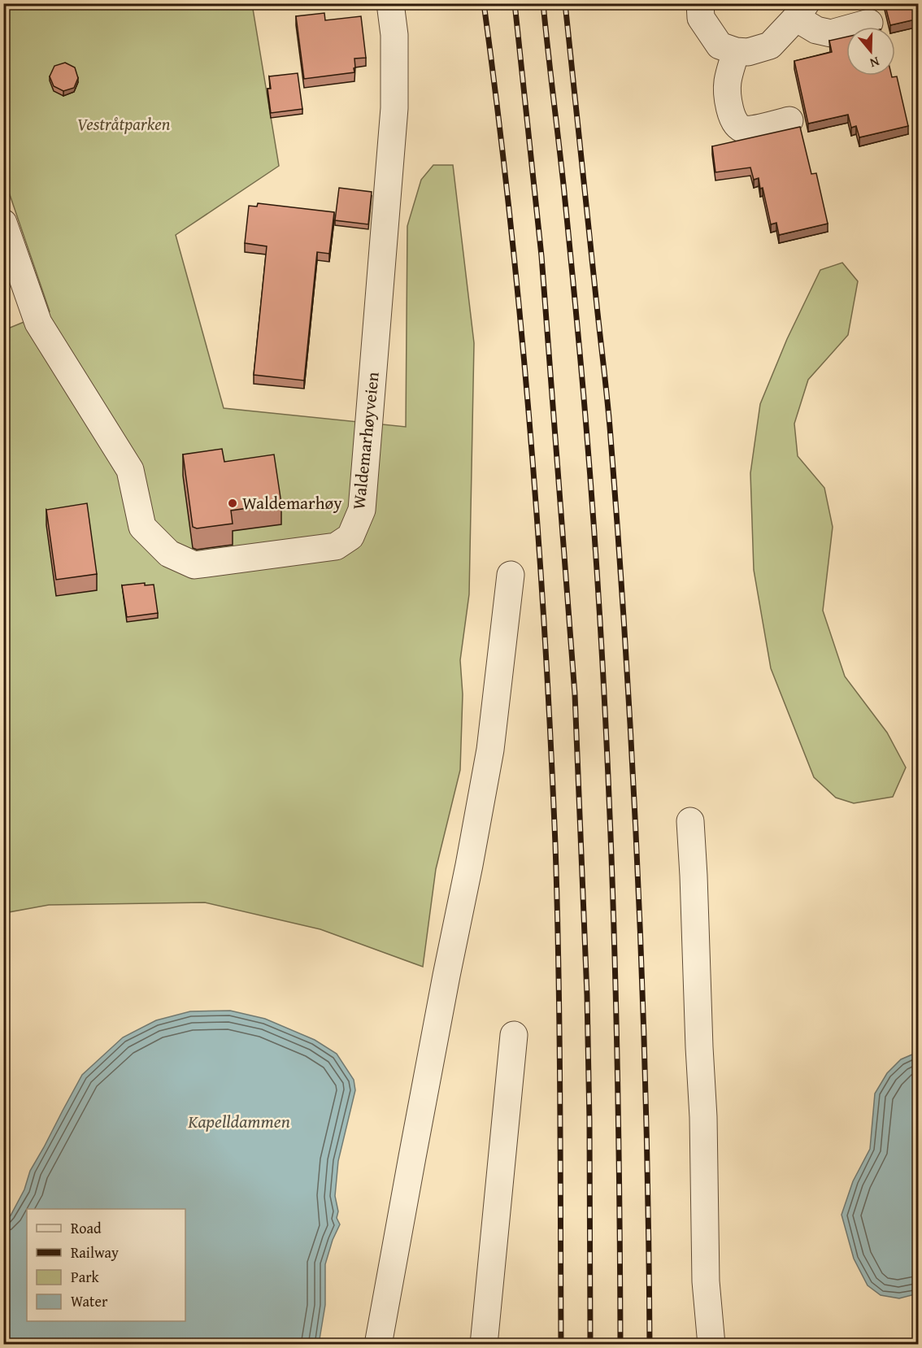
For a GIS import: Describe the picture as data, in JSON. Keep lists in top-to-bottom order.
{
  "streets": {
    "lane": ["Waldemarhøyveien"]
  },
  "water": ["Kapelldammen"],
  "parks": ["Vestråtparken"],
  "places": ["Waldemarhøy"],
  "legend": [
    "Road",
    "Railway",
    "Park",
    "Water"
  ],
  "north": "bottom"
}
